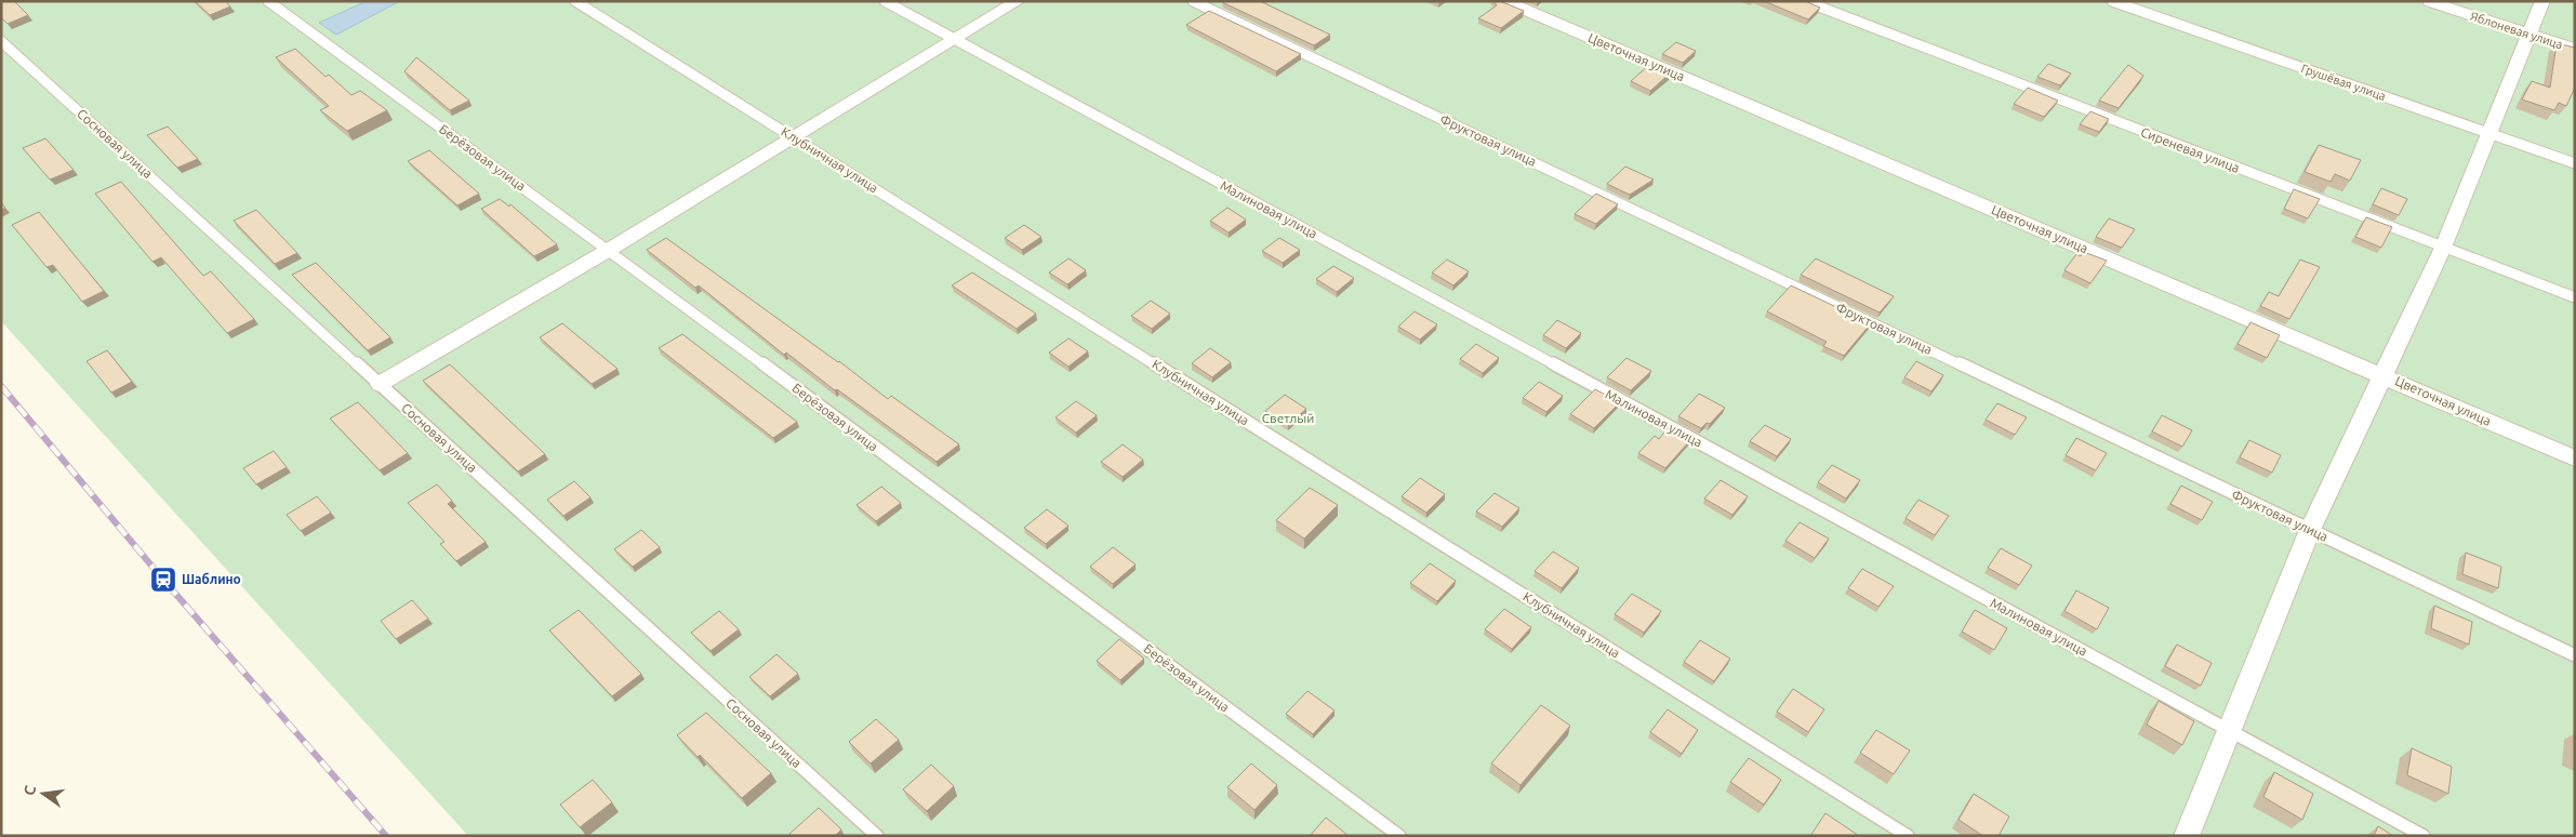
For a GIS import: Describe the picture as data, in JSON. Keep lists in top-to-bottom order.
{
  "streets": {
    "street": ["Цветочная улица"],
    "lane": [
      "Яблоневая улица",
      "Грушёвая улица",
      "Фруктовая улица",
      "Сосновая улица",
      "Сиреневая улица",
      "Берёзовая улица",
      "Клубничная улица",
      "Малиновая улица"
    ]
  },
  "parks": ["Светлый"],
  "places": {
    "station": ["Шаблино"]
  },
  "north": "left"
}
